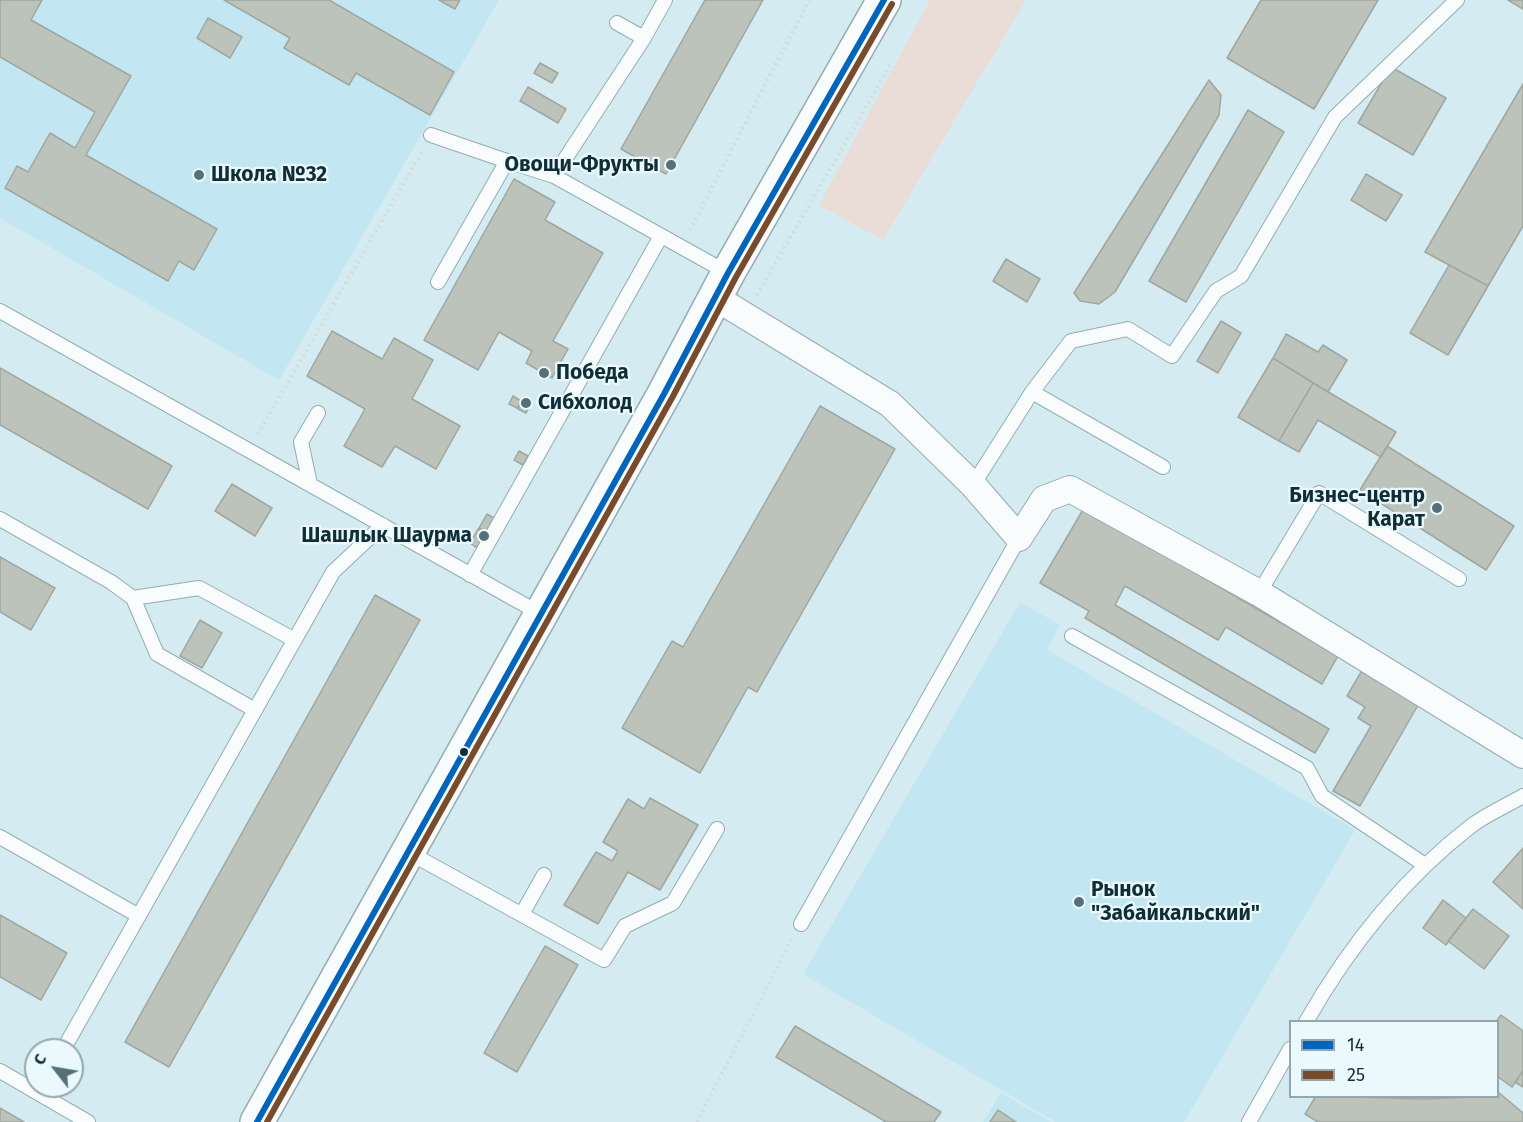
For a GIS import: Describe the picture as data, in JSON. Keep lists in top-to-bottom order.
{
  "places": [
    "Овощи-Фрукты",
    "Школа №32",
    "Победа",
    "Сибхолод",
    "Бизнес-центр Карат",
    "Шашлык Шаурма",
    "Рынок \"Забайкальский\""
  ],
  "lines": ["transit line 14", "transit line 25"],
  "legend": ["14", "25"],
  "north": "top left"
}
